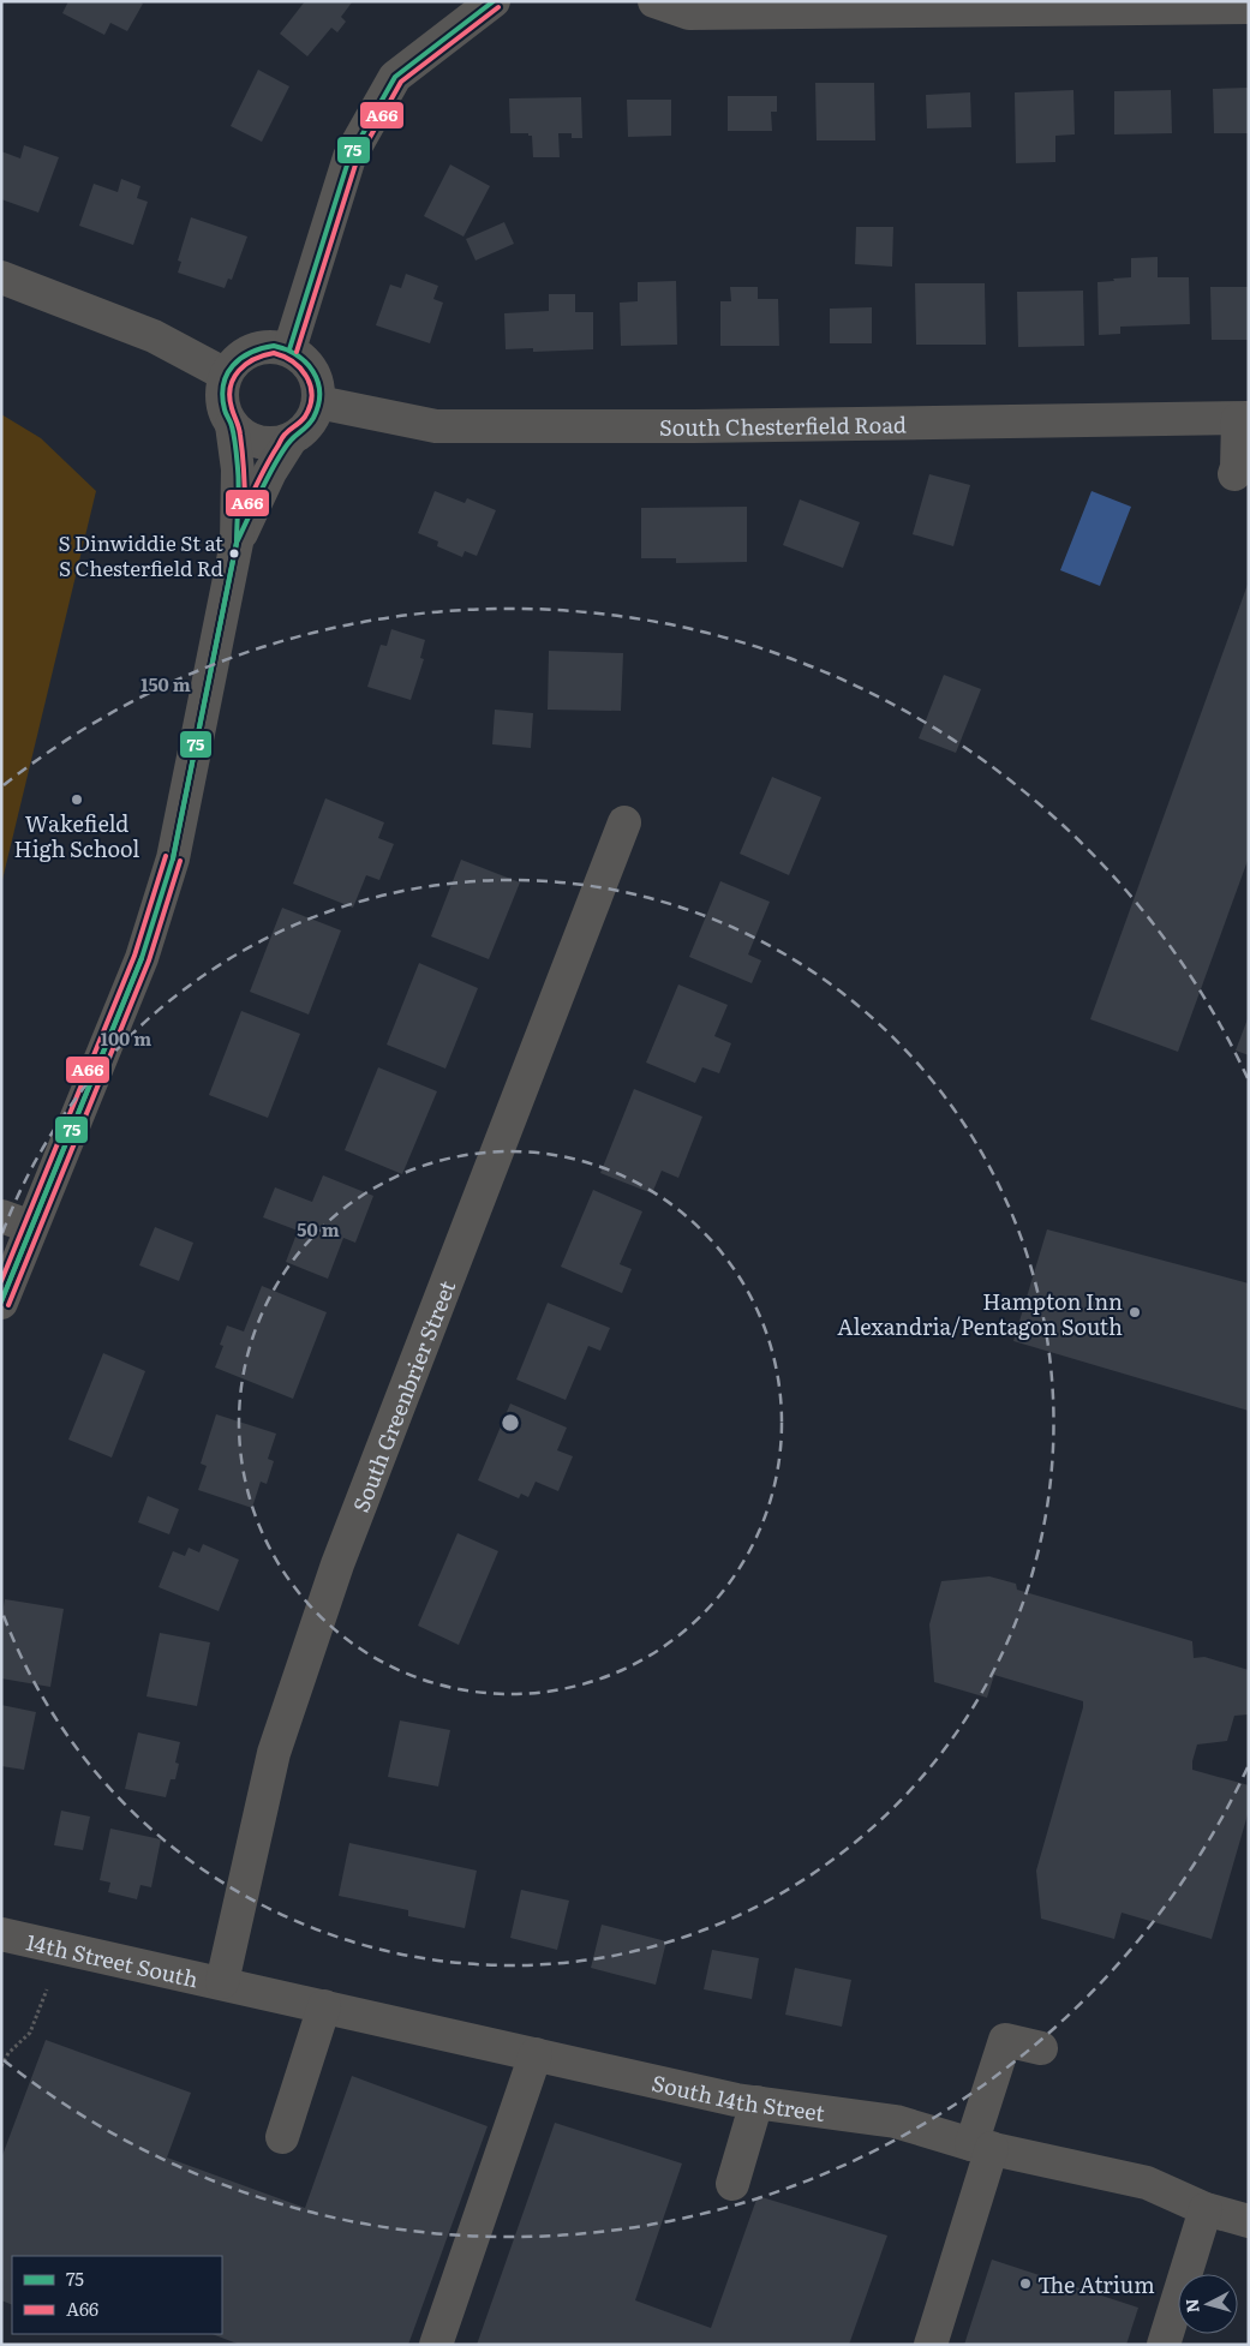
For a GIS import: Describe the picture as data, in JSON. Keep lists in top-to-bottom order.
{
  "streets": {
    "street": [
      "South Chesterfield Road",
      "South Greenbrier Street",
      "14th Street South",
      "South 14th Street"
    ]
  },
  "crossings": [
    ["South Greenbrier Street", "14th Street South"],
    ["South Greenbrier Street", "South 14th Street"],
    ["14th Street South", "South 14th Street"]
  ],
  "places": [
    "S Dinwiddie St at S Chesterfield Rd",
    "Wakefield High School",
    "Hampton Inn Alexandria/Pentagon South",
    "The Atrium"
  ],
  "lines": ["transit line 75", "transit line A66"],
  "legend": ["75", "A66"],
  "north": "left",
  "rings": ["150 m", "100 m", "50 m"]
}
